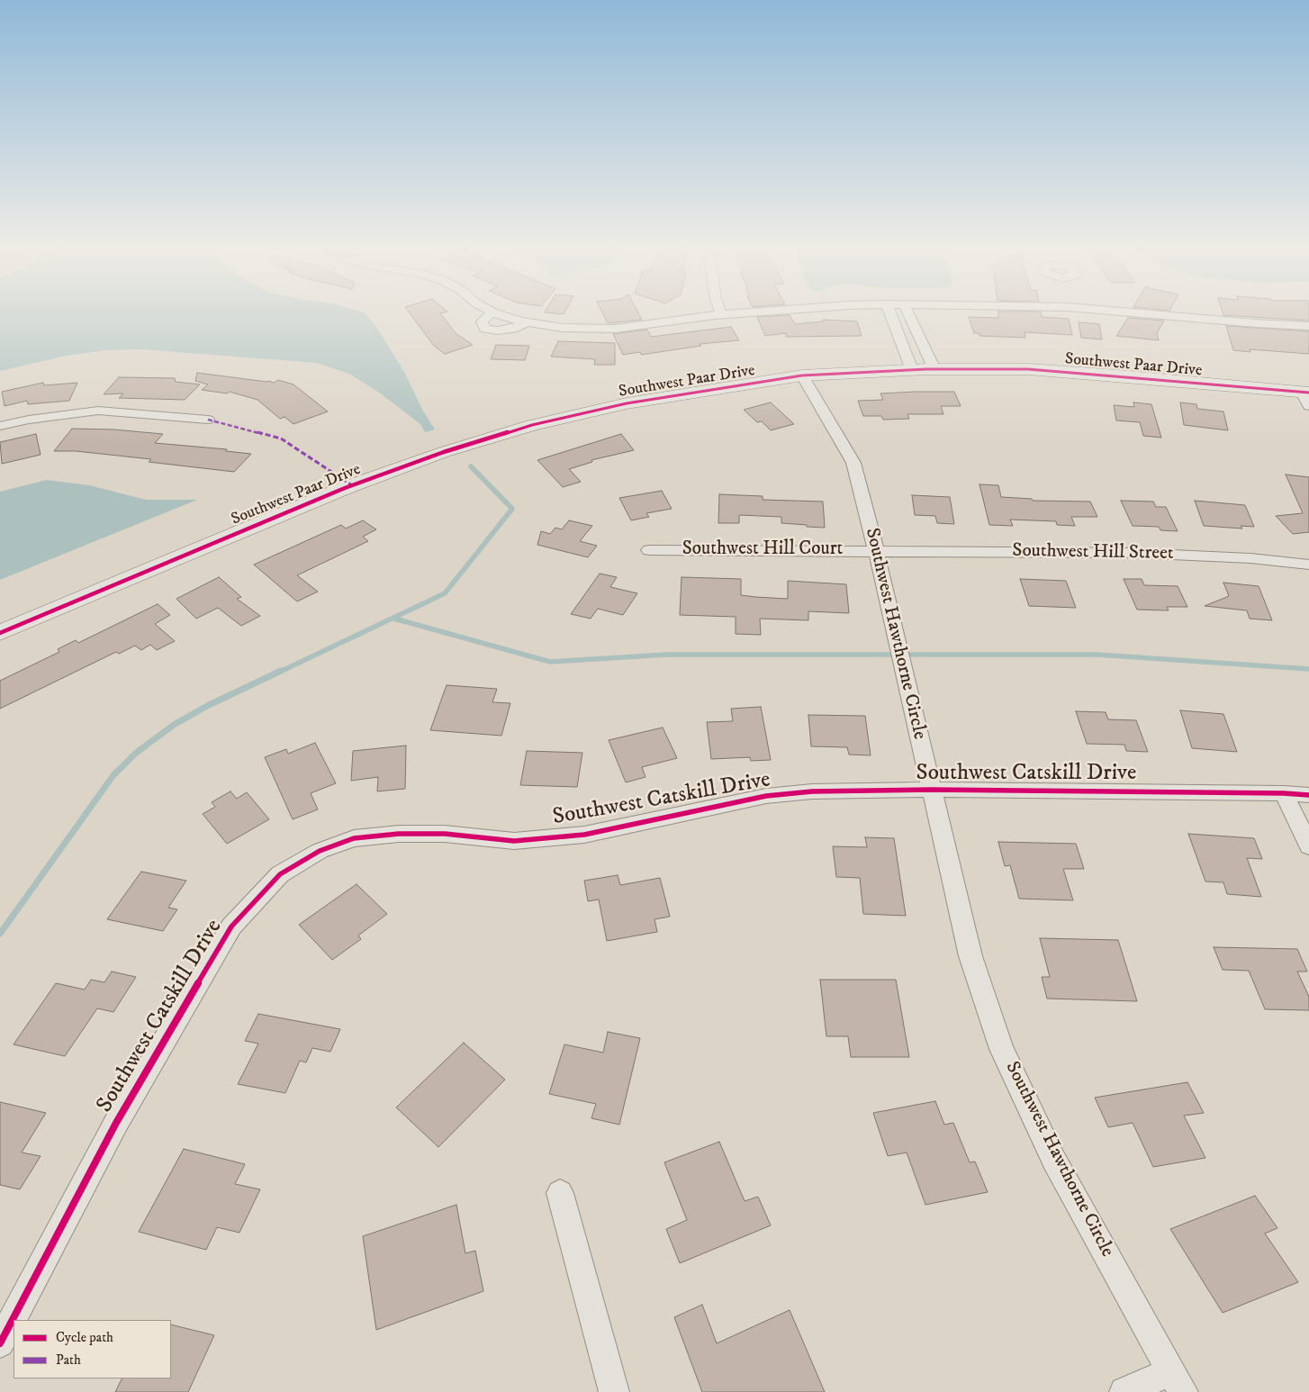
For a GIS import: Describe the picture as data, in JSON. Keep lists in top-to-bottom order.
{
  "streets": {
    "street": [
      "Southwest Paar Drive",
      "Southwest Hill Court",
      "Southwest Hill Street",
      "Southwest Hawthorne Circle",
      "Southwest Catskill Drive"
    ]
  },
  "crossings": [
    ["Southwest Paar Drive", "Southwest Hawthorne Circle"],
    ["Southwest Hill Court", "Southwest Hill Street"],
    ["Southwest Hill Court", "Southwest Hawthorne Circle"],
    ["Southwest Hill Street", "Southwest Hawthorne Circle"],
    ["Southwest Hawthorne Circle", "Southwest Catskill Drive"]
  ],
  "legend": ["Cycle path", "Path"]
}
